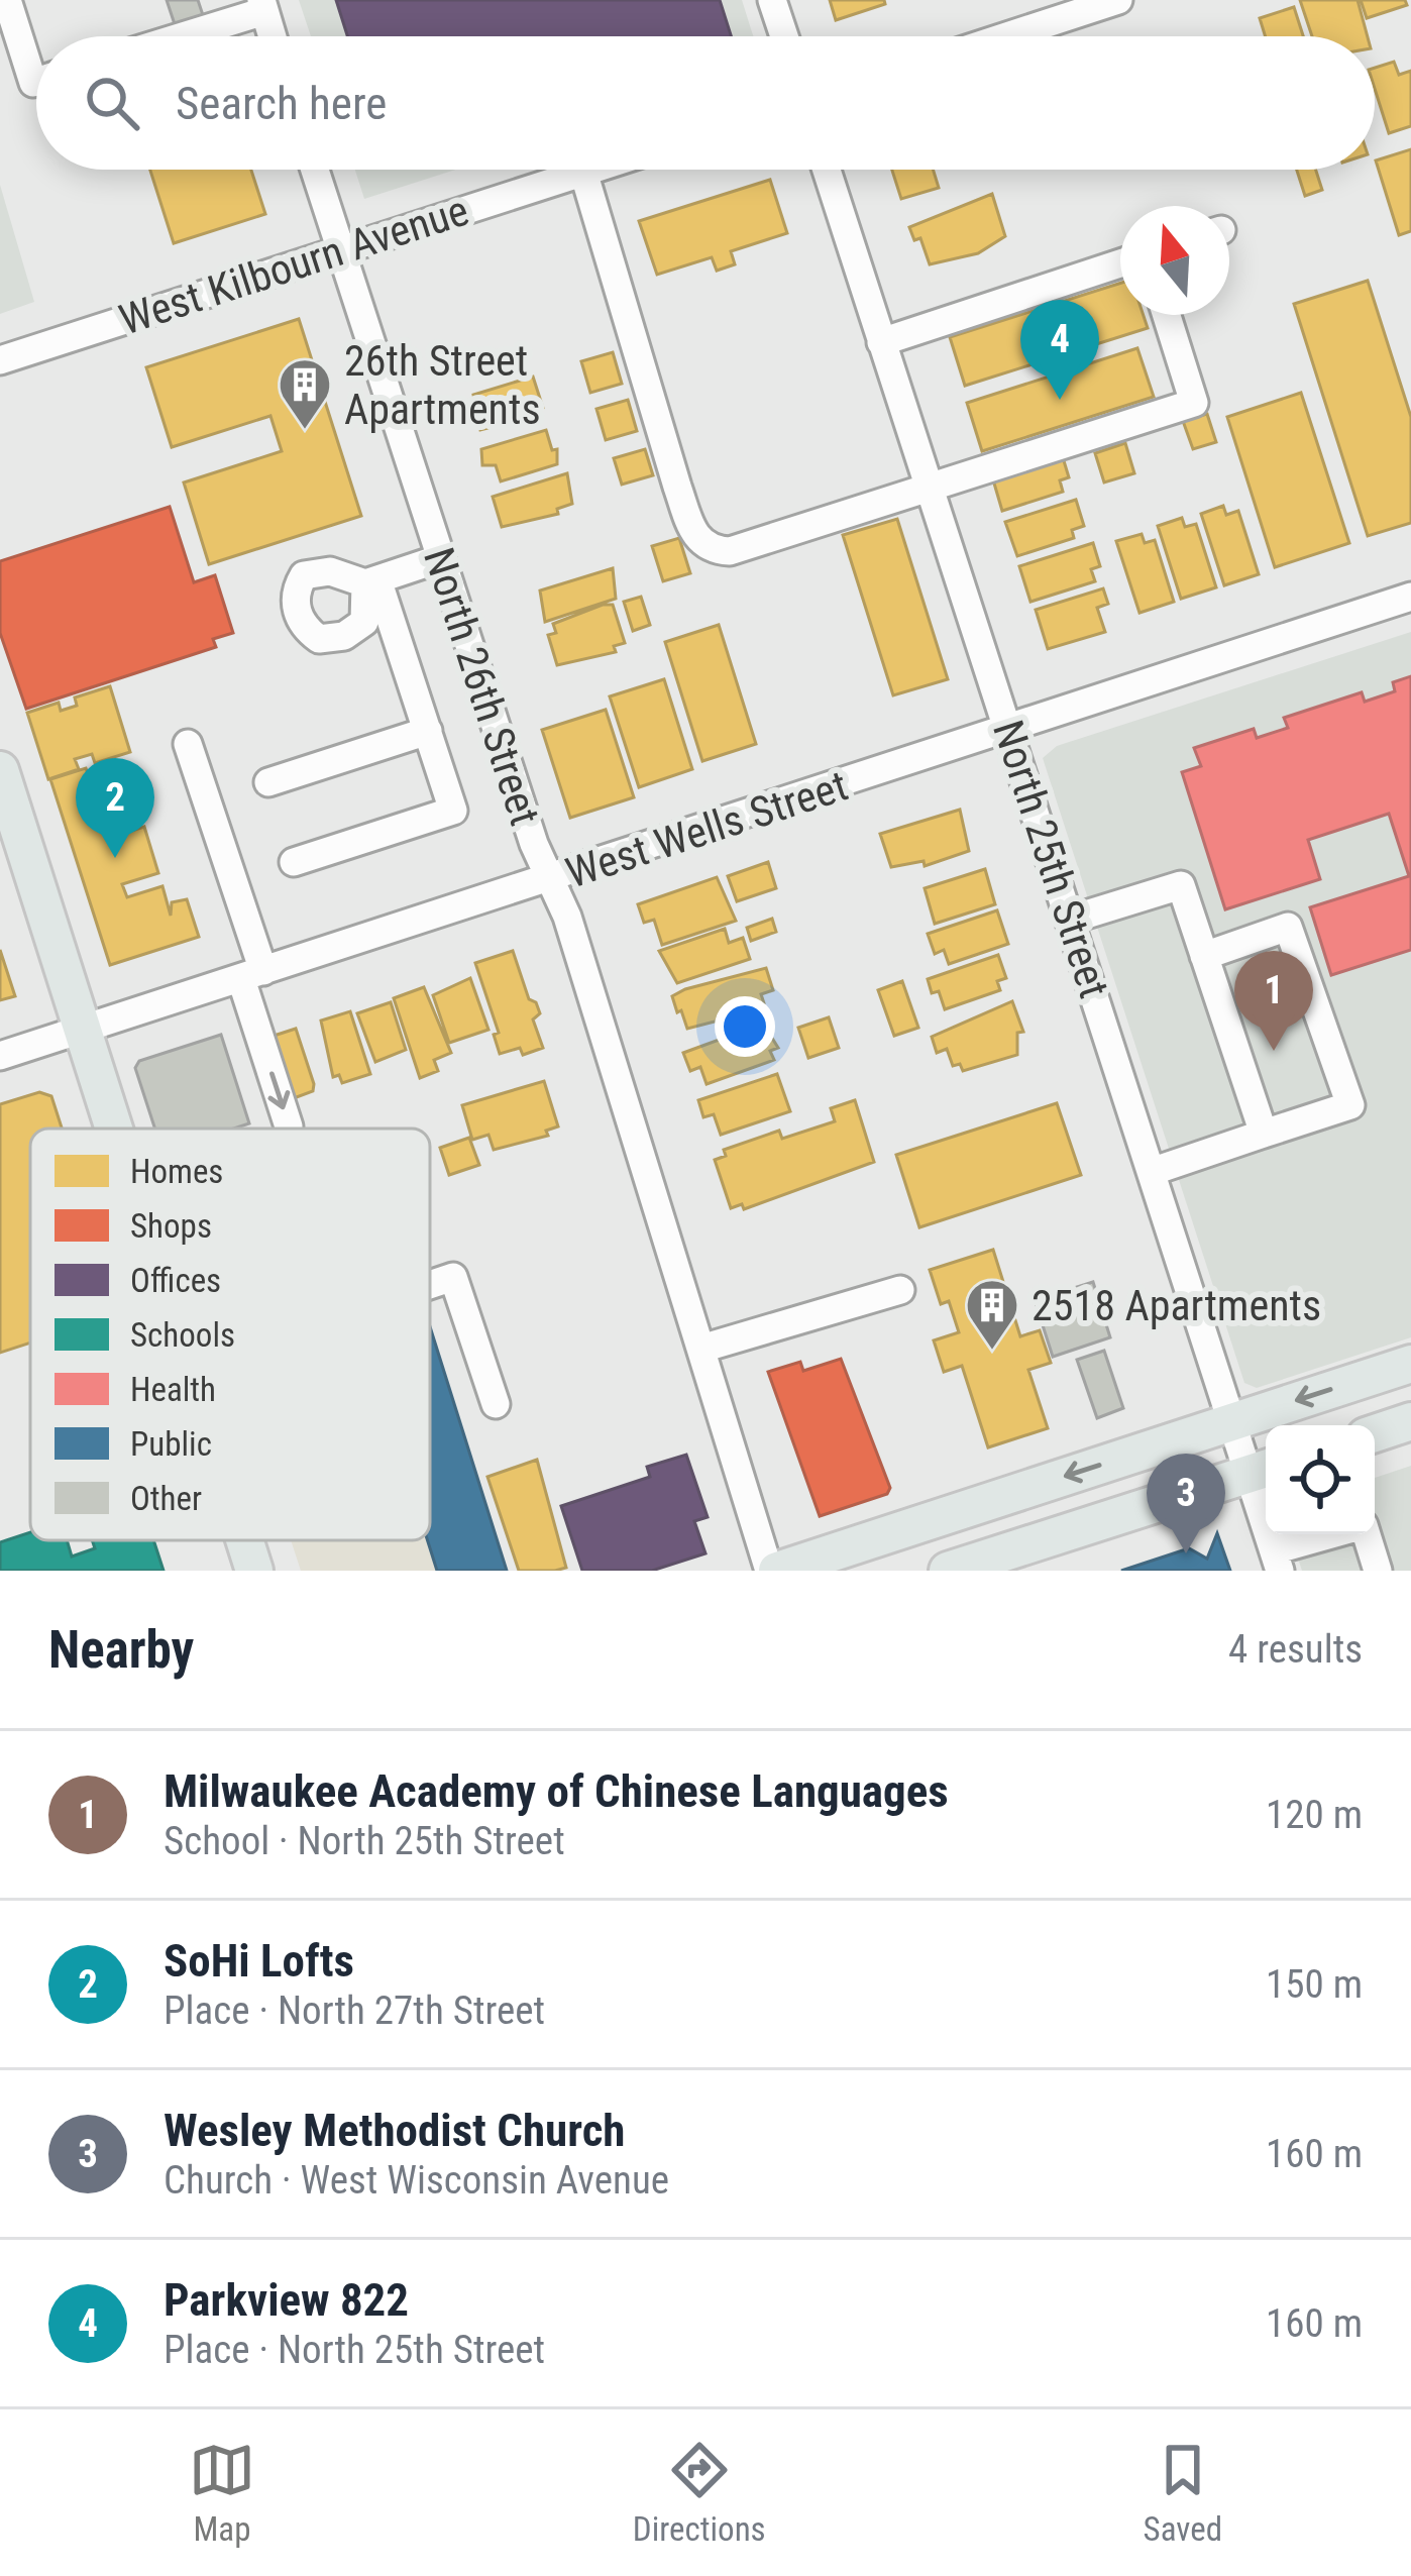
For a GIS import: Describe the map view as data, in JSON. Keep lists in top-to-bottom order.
{
  "streets": {
    "street": [
      "West Kilbourn Avenue",
      "North 26th Street",
      "West Wells Street",
      "North 25th Street"
    ]
  },
  "crossings": [
    ["West Kilbourn Avenue", "North 26th Street"],
    ["North 26th Street", "West Wells Street"],
    ["West Wells Street", "North 25th Street"]
  ],
  "places": {
    "building": ["26th Street Apartments", "2518 Apartments"]
  },
  "legend": [
    "Homes",
    "Shops",
    "Offices",
    "Schools",
    "Health",
    "Public",
    "Other"
  ],
  "north": "top",
  "page": {
    "search": "Search here",
    "pins": [
      "4",
      "2",
      "1",
      "3"
    ],
    "heading": ["Nearby", "4 results"],
    "list": [
      {
        "mark": "1",
        "name": "Milwaukee Academy of Chinese Languages",
        "note": "School · North 25th Street",
        "value": "120 m"
      },
      {
        "mark": "2",
        "name": "SoHi Lofts",
        "note": "Place · North 27th Street",
        "value": "150 m"
      },
      {
        "mark": "3",
        "name": "Wesley Methodist Church",
        "note": "Church · West Wisconsin Avenue",
        "value": "160 m"
      },
      {
        "mark": "4",
        "name": "Parkview 822",
        "note": "Place · North 25th Street",
        "value": "160 m"
      }
    ],
    "nav": ["Map", "Directions", "Saved"]
  }
}
